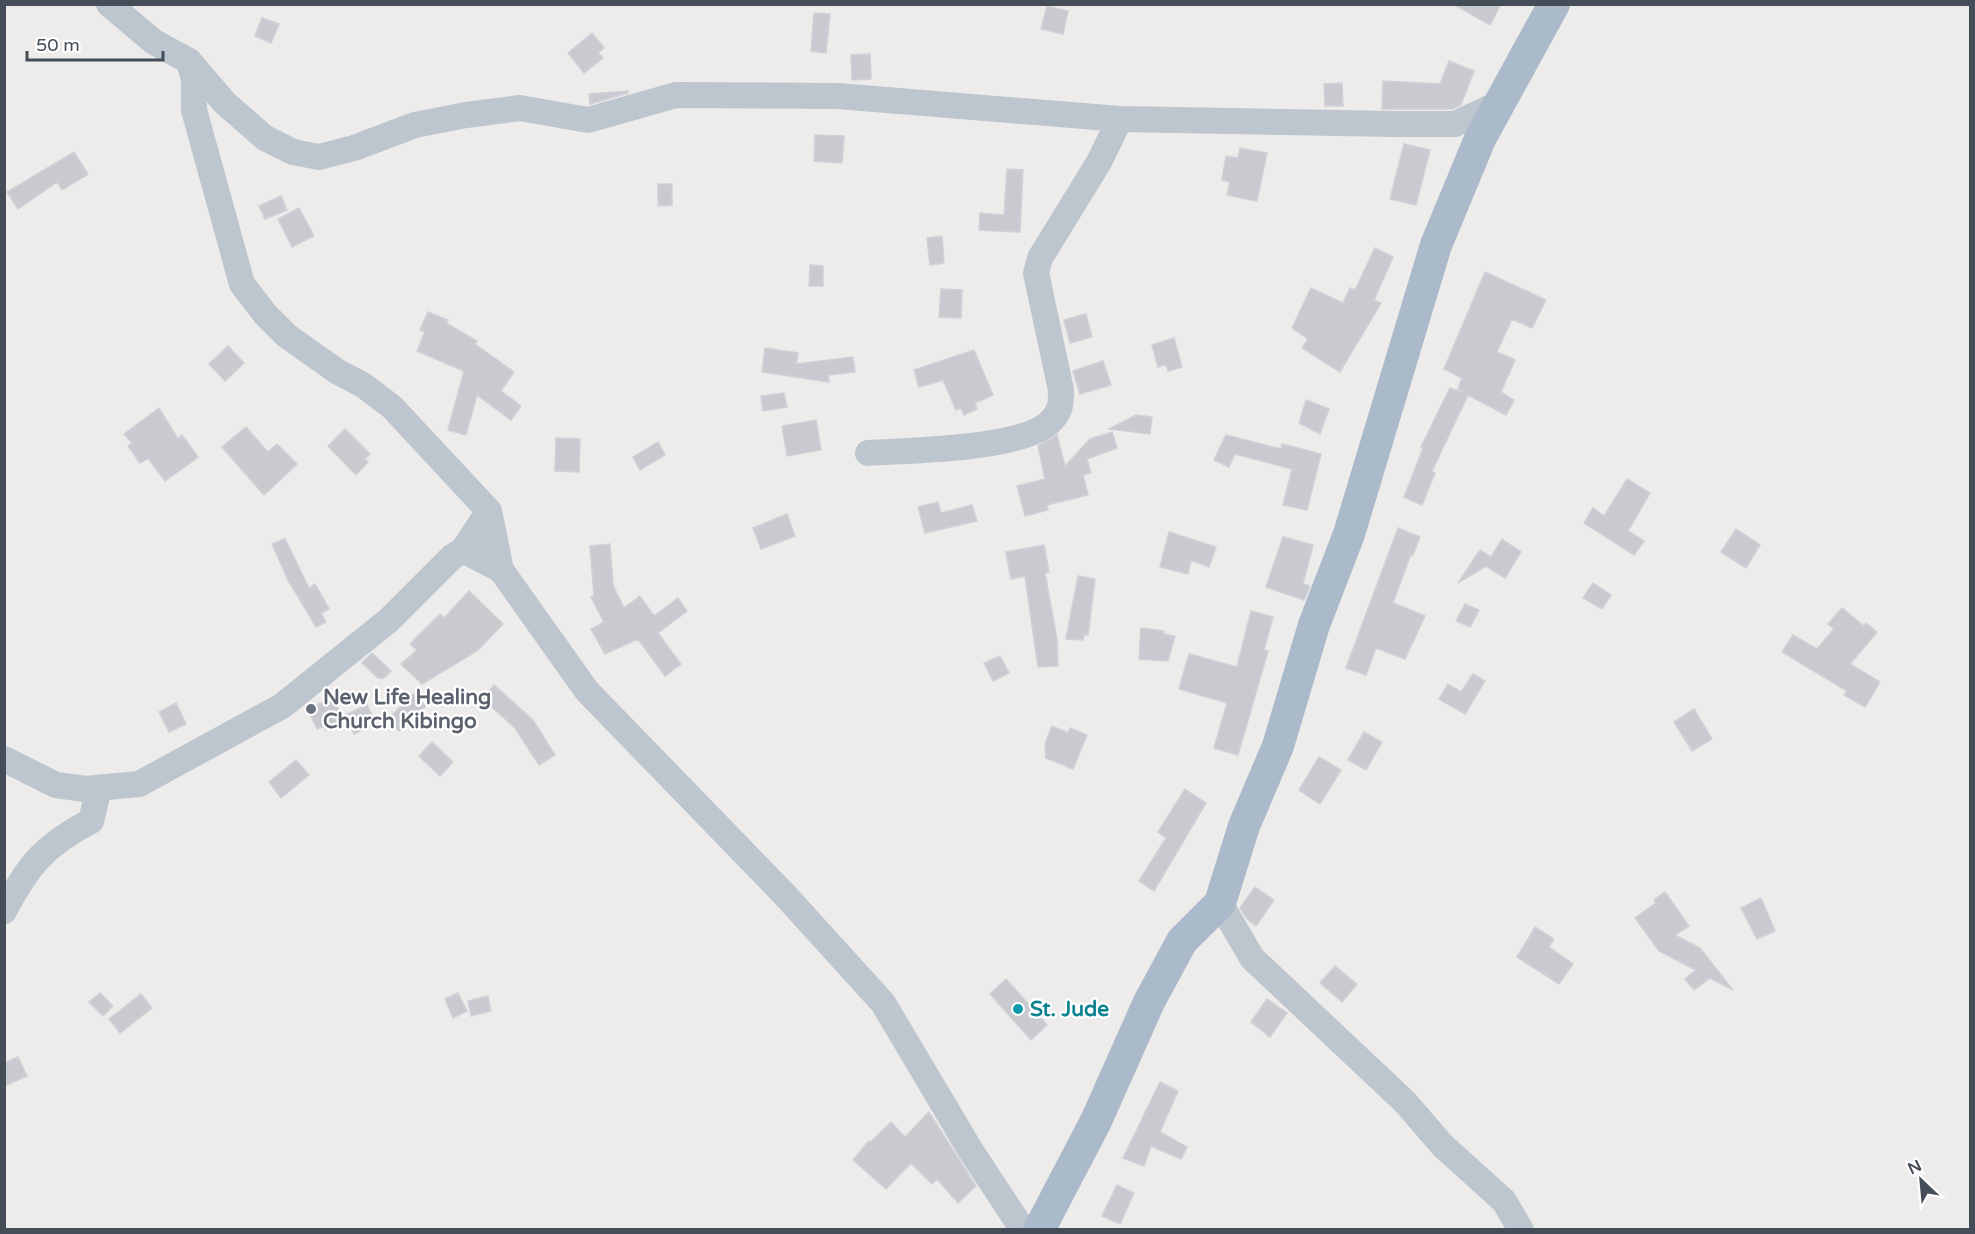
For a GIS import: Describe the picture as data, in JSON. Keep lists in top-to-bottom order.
{
  "places": ["New Life Healing Church Kibingo", "St. Jude"],
  "scale_bar": "50 m",
  "north": "top left"
}
